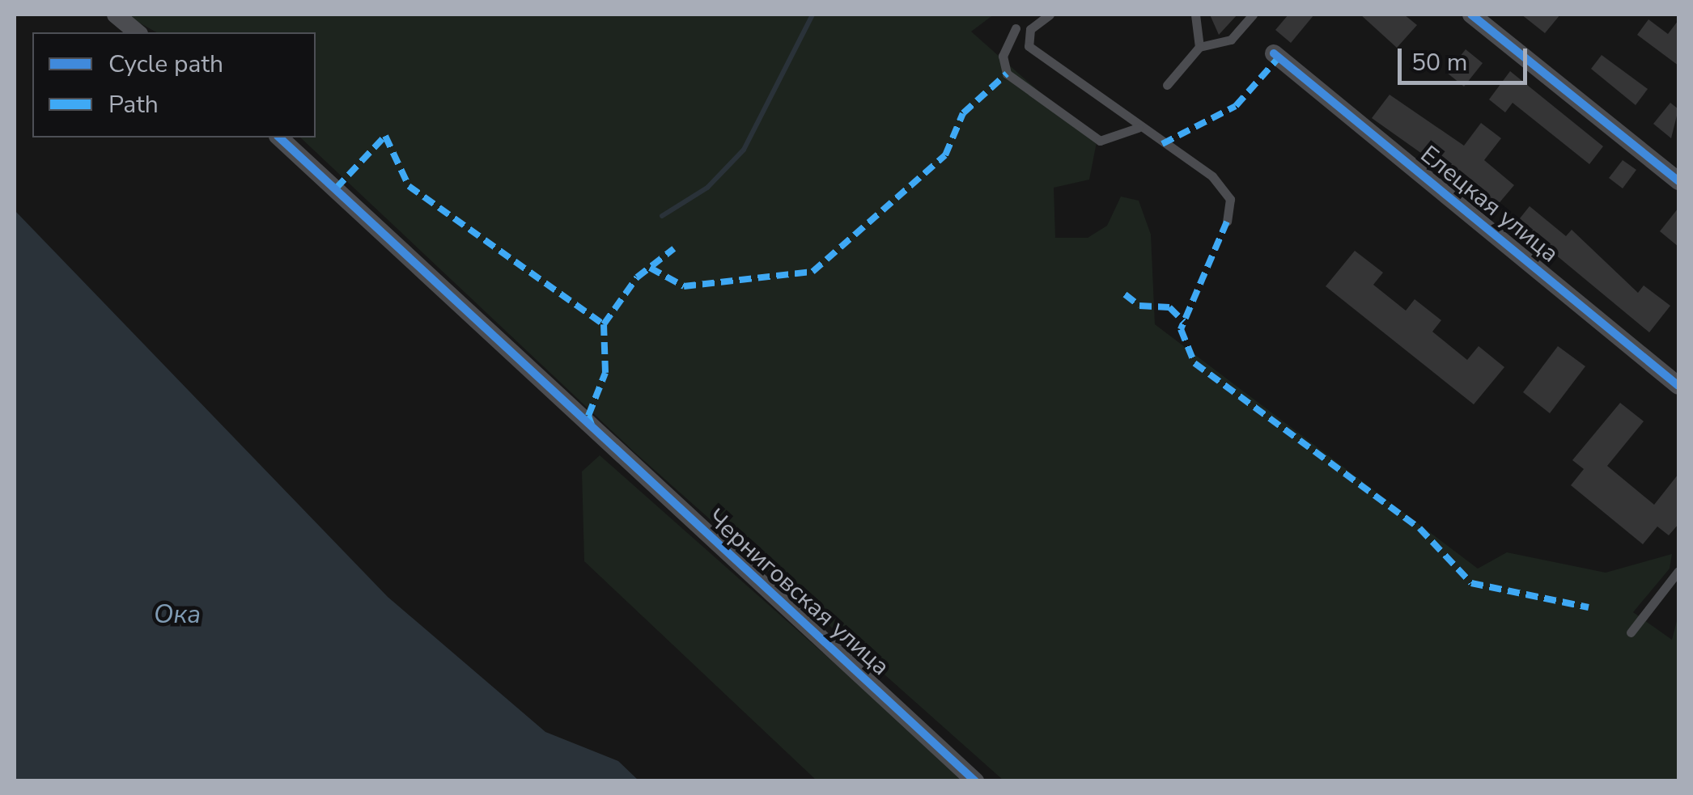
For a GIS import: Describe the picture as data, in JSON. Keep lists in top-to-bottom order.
{
  "streets": {
    "street": ["Елецкая улица", "Черниговская улица"]
  },
  "water": ["Ока"],
  "legend": ["Cycle path", "Path"],
  "scale_bar": "50 m"
}
